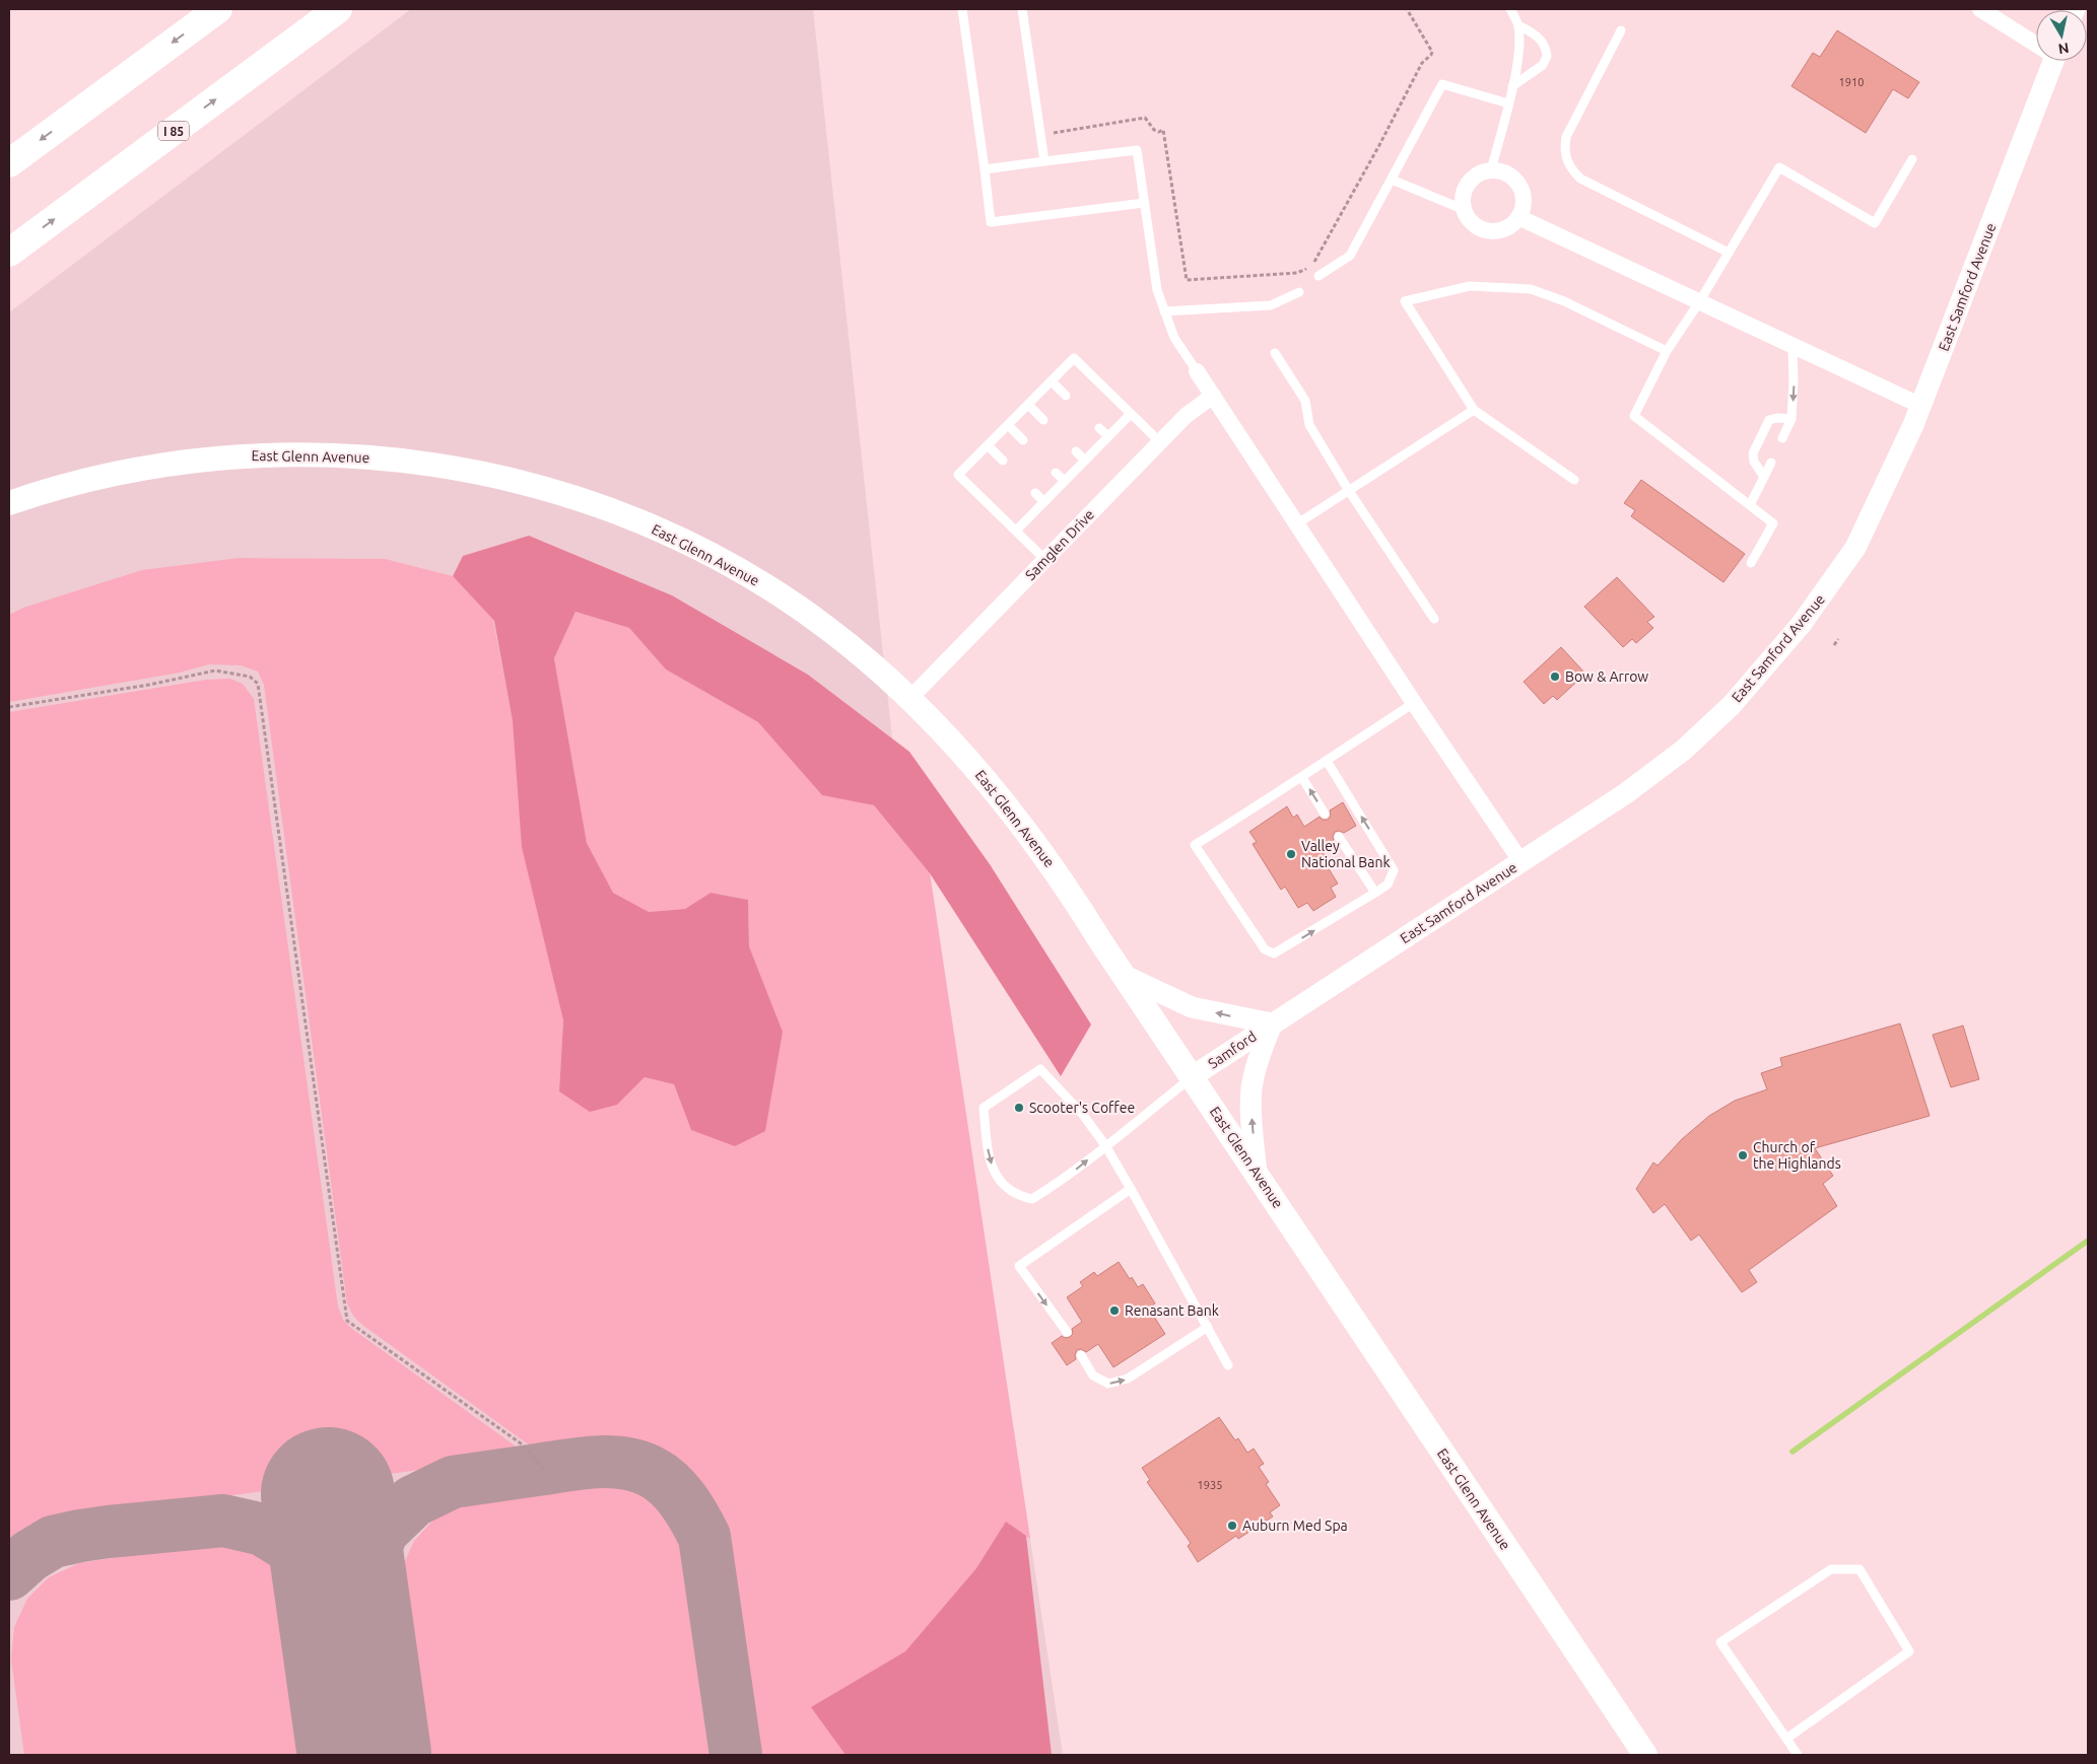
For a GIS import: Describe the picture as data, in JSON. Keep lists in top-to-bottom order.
{
  "streets": {
    "highway": ["I 85"],
    "main road": ["East Glenn Avenue"],
    "street": ["East Samford Avenue", "Samglen Drive", "Samford"]
  },
  "crossings": [
    ["East Samford Avenue", "Samford"],
    ["East Glenn Avenue", "Samglen Drive"],
    ["East Glenn Avenue", "Samford"]
  ],
  "places": [
    "Bow & Arrow",
    "Valley National Bank",
    "Scooter's Coffee",
    "Church of the Highlands",
    "Renasant Bank",
    "Auburn Med Spa"
  ],
  "house_numbers": ["1910", "1935"],
  "north": "bottom"
}
